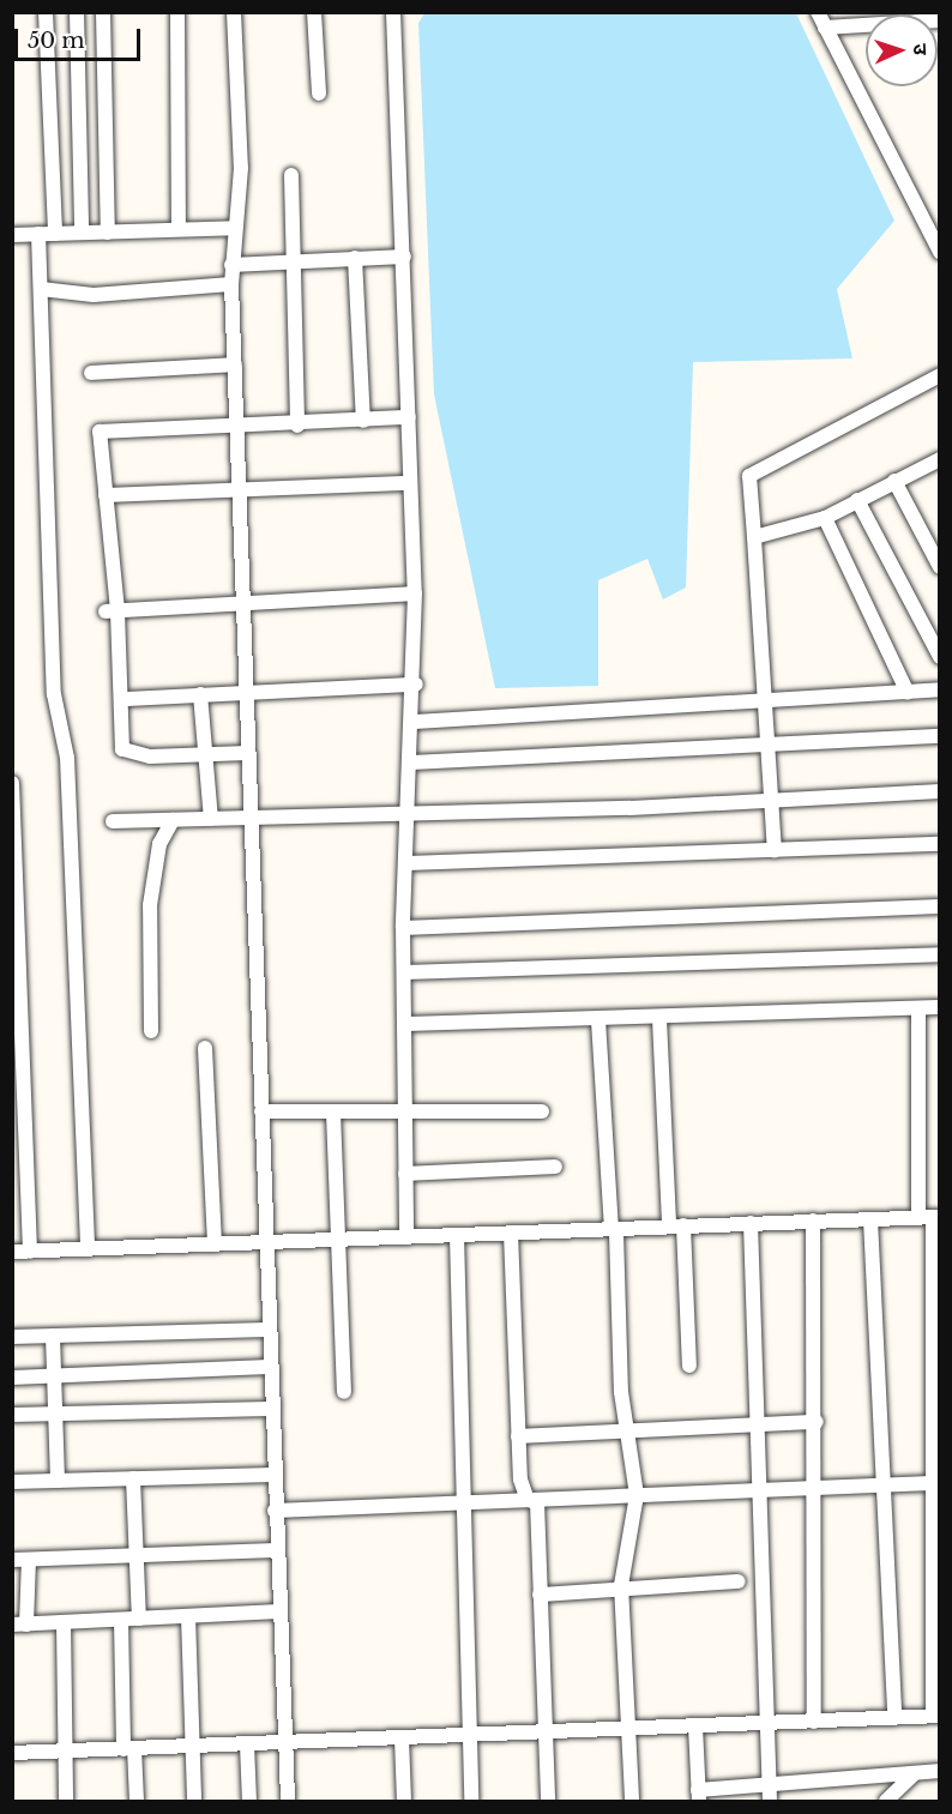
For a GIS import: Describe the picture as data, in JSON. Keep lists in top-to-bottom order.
{
  "scale_bar": "50 m",
  "north": "right"
}
